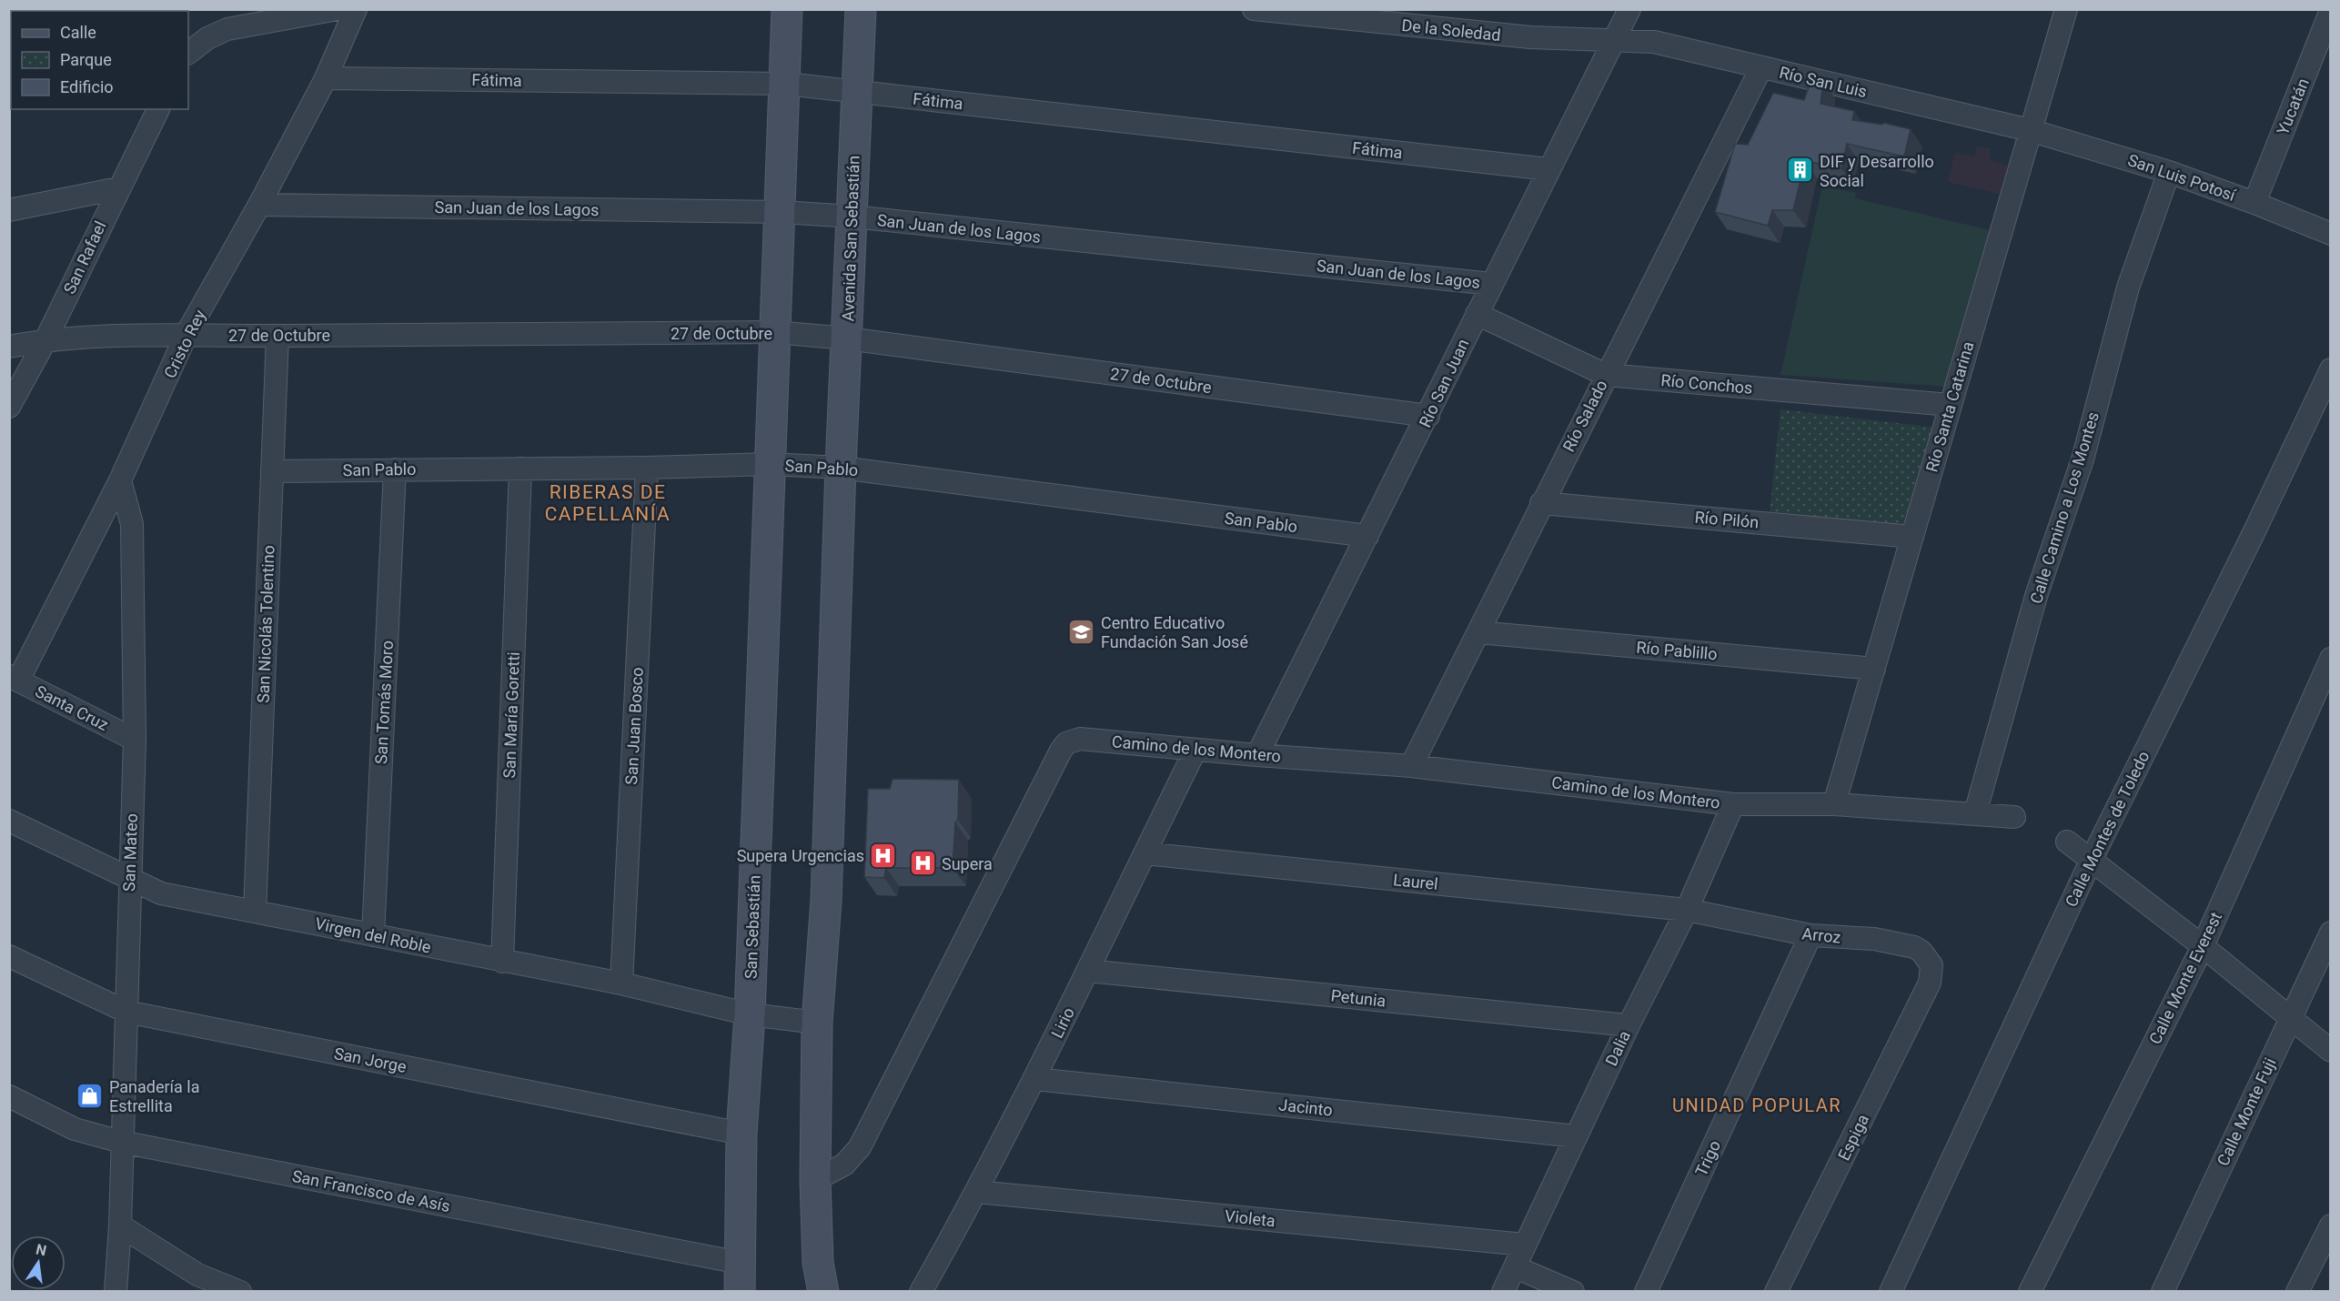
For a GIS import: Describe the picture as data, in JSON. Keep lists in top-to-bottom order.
{
  "streets": {
    "main road": ["Avenida San Sebastián", "San Sebastián"],
    "street": [
      "De la Soledad",
      "Fátima",
      "Río San Luis",
      "Yucatán",
      "San Luis Potosí",
      "San Juan de los Lagos",
      "San Rafael",
      "27 de Octubre",
      "Cristo Rey",
      "Río San Juan",
      "Río Conchos",
      "Río Santa Catarina",
      "Río Salado",
      "San Pablo",
      "Calle Camino a Los Montes",
      "Río Pilón",
      "San Nicolás Tolentino",
      "Río Pablillo",
      "San Tomás Moro",
      "Santa Cruz",
      "San María Goretti",
      "San Juan Bosco",
      "Camino de los Montero",
      "Calle Montes de Toledo",
      "San Mateo",
      "Laurel",
      "Virgen del Roble",
      "Arroz",
      "Calle Monte Everest",
      "Petunia",
      "Lirio",
      "Dalia",
      "San Jorge",
      "Jacinto",
      "Calle Monte Fuji",
      "Espiga",
      "Trigo",
      "San Francisco de Asís",
      "Violeta"
    ]
  },
  "crossings": [
    ["De la Soledad", "Río San Luis"],
    ["De la Soledad", "Río San Juan"],
    ["Fátima", "Avenida San Sebastián"],
    ["Fátima", "Cristo Rey"],
    ["Fátima", "Río San Juan"],
    ["Río San Luis", "San Luis Potosí"],
    ["Río San Luis", "Río San Juan"],
    ["Río San Luis", "Río Santa Catarina"],
    ["Río San Luis", "Río Salado"],
    ["Yucatán", "San Luis Potosí"],
    ["San Luis Potosí", "Río Santa Catarina"],
    ["San Luis Potosí", "Calle Camino a Los Montes"],
    ["San Juan de los Lagos", "Avenida San Sebastián"],
    ["San Juan de los Lagos", "Cristo Rey"],
    ["San Juan de los Lagos", "Río San Juan"],
    ["Avenida San Sebastián", "27 de Octubre"],
    ["Avenida San Sebastián", "San Pablo"],
    ["San Rafael", "27 de Octubre"],
    ["27 de Octubre", "Cristo Rey"],
    ["27 de Octubre", "Río San Juan"],
    ["27 de Octubre", "San Nicolás Tolentino"],
    ["Cristo Rey", "Santa Cruz"],
    ["Cristo Rey", "San Mateo"],
    ["Río San Juan", "Río Conchos"],
    ["Río San Juan", "San Pablo"],
    ["Río San Juan", "Camino de los Montero"],
    ["Río Conchos", "Río Santa Catarina"],
    ["Río Conchos", "Río Salado"],
    ["Río Santa Catarina", "Río Pilón"],
    ["Río Santa Catarina", "Río Pablillo"],
    ["Río Santa Catarina", "Camino de los Montero"],
    ["Río Salado", "Río Pilón"],
    ["Río Salado", "Río Pablillo"],
    ["Río Salado", "Camino de los Montero"],
    ["San Pablo", "San Nicolás Tolentino"],
    ["San Pablo", "San Tomás Moro"],
    ["San Pablo", "San María Goretti"],
    ["San Pablo", "San Juan Bosco"],
    ["San Pablo", "San Sebastián"],
    ["Calle Camino a Los Montes", "Camino de los Montero"],
    ["San Nicolás Tolentino", "Virgen del Roble"],
    ["San Tomás Moro", "Virgen del Roble"],
    ["Santa Cruz", "San Mateo"],
    ["San María Goretti", "Virgen del Roble"],
    ["San Juan Bosco", "Virgen del Roble"],
    ["Camino de los Montero", "Lirio"],
    ["Camino de los Montero", "Dalia"],
    ["San Mateo", "Virgen del Roble"],
    ["San Mateo", "San Jorge"],
    ["San Mateo", "San Francisco de Asís"],
    ["Laurel", "Arroz"],
    ["Laurel", "Lirio"],
    ["Laurel", "Dalia"],
    ["San Sebastián", "Virgen del Roble"],
    ["San Sebastián", "San Jorge"],
    ["San Sebastián", "San Francisco de Asís"],
    ["Arroz", "Dalia"],
    ["Arroz", "Espiga"],
    ["Arroz", "Trigo"],
    ["Petunia", "Lirio"],
    ["Petunia", "Dalia"],
    ["Lirio", "Jacinto"],
    ["Lirio", "Violeta"],
    ["Dalia", "Jacinto"],
    ["Dalia", "Violeta"]
  ],
  "districts": ["RIBERAS DE CAPELLANÍA", "UNIDAD POPULAR"],
  "places": {
    "building": ["DIF y Desarrollo Social"],
    "school or university": ["Centro Educativo Fundación San José"],
    "hospital": ["Supera Urgencias", "Supera"],
    "shop": ["Panadería la Estrellita"]
  },
  "legend": ["Calle", "Parque", "Edificio"],
  "north": "top"
}
